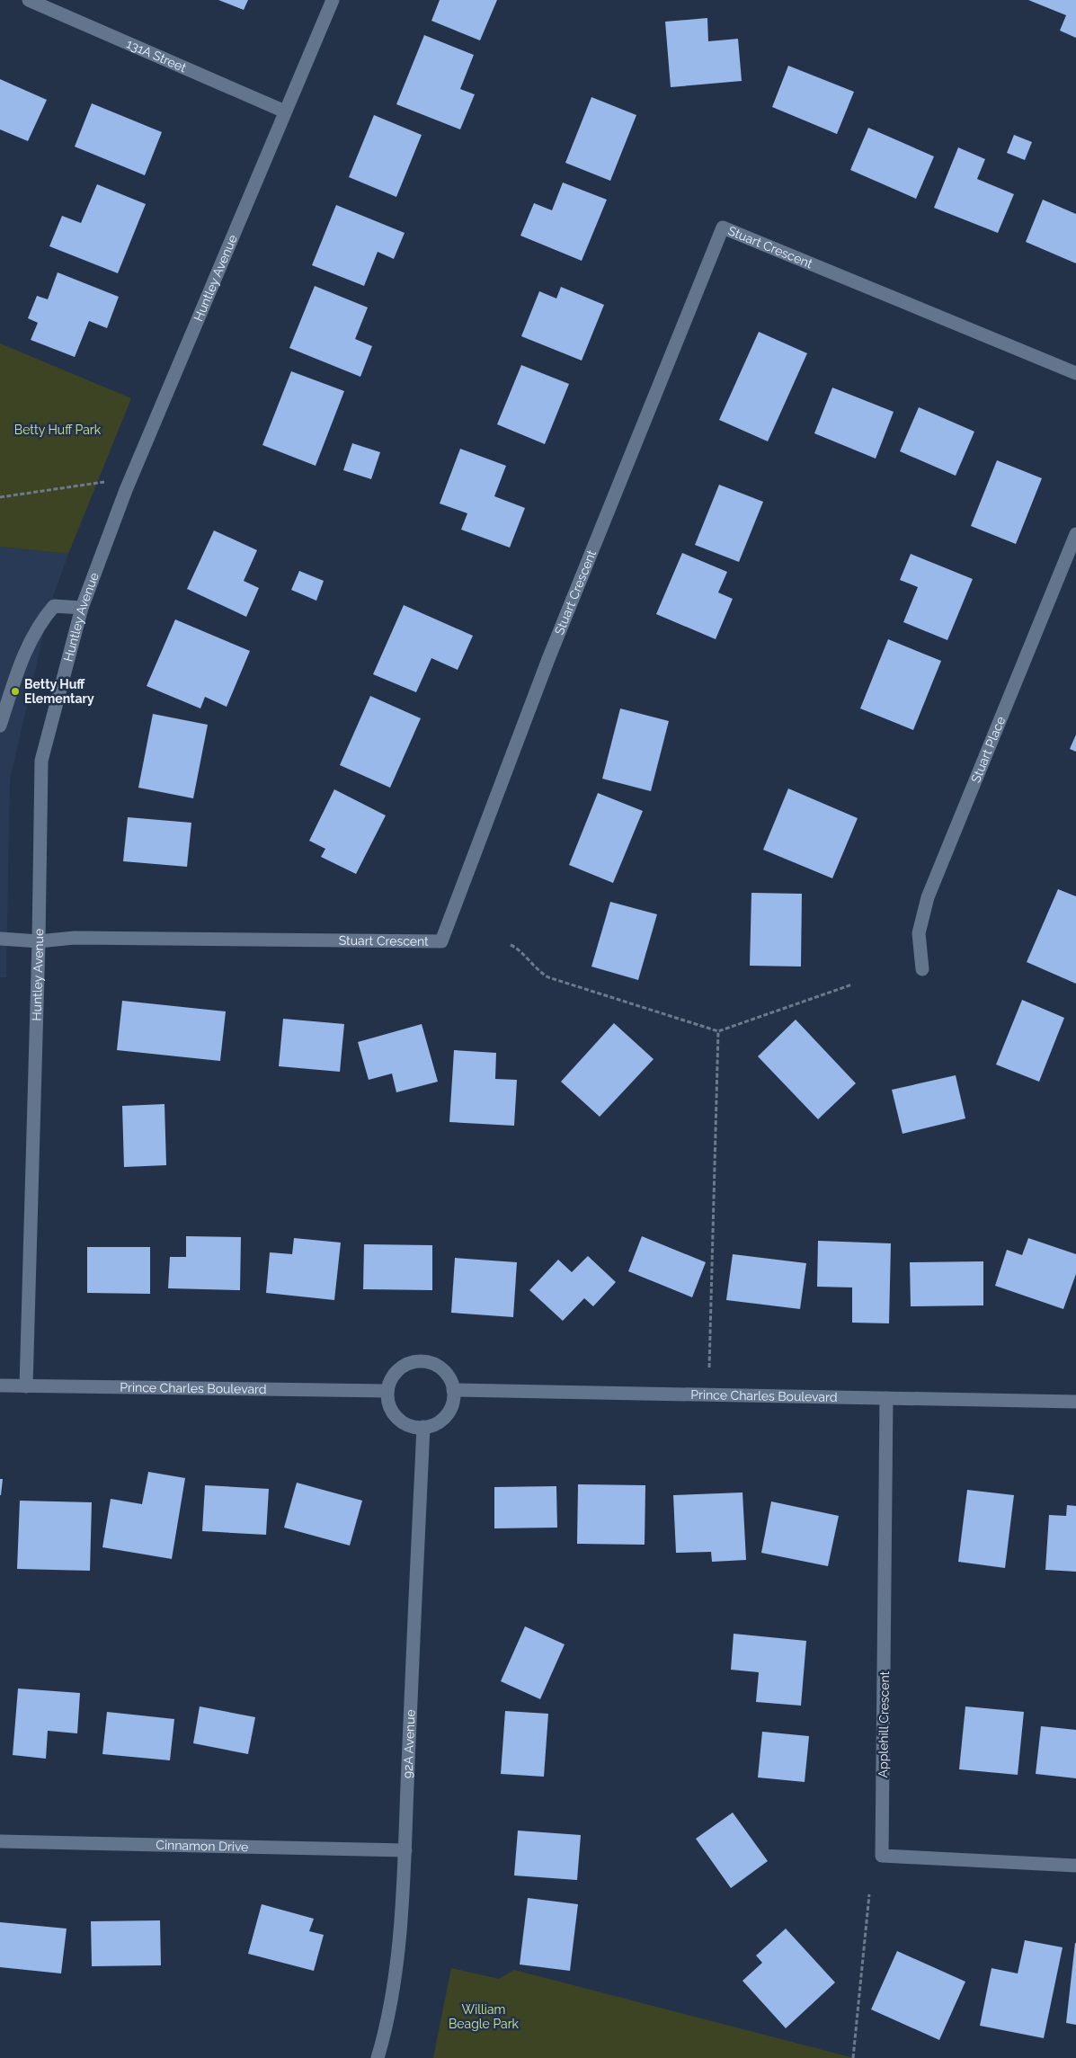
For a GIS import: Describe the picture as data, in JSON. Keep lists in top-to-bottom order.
{
  "streets": {
    "street": [
      "131A Street",
      "Stuart Crescent",
      "Huntley Avenue",
      "Stuart Place",
      "Prince Charles Boulevard",
      "Applehill Crescent",
      "92A Avenue",
      "Cinnamon Drive"
    ]
  },
  "crossings": [
    ["131A Street", "Huntley Avenue"],
    ["Stuart Crescent", "Huntley Avenue"],
    ["Huntley Avenue", "Prince Charles Boulevard"],
    ["Prince Charles Boulevard", "Applehill Crescent"],
    ["Prince Charles Boulevard", "92A Avenue"],
    ["92A Avenue", "Cinnamon Drive"]
  ],
  "parks": ["Betty Huff Park", "William Beagle Park"],
  "places": ["Betty Huff Elementary"]
}
